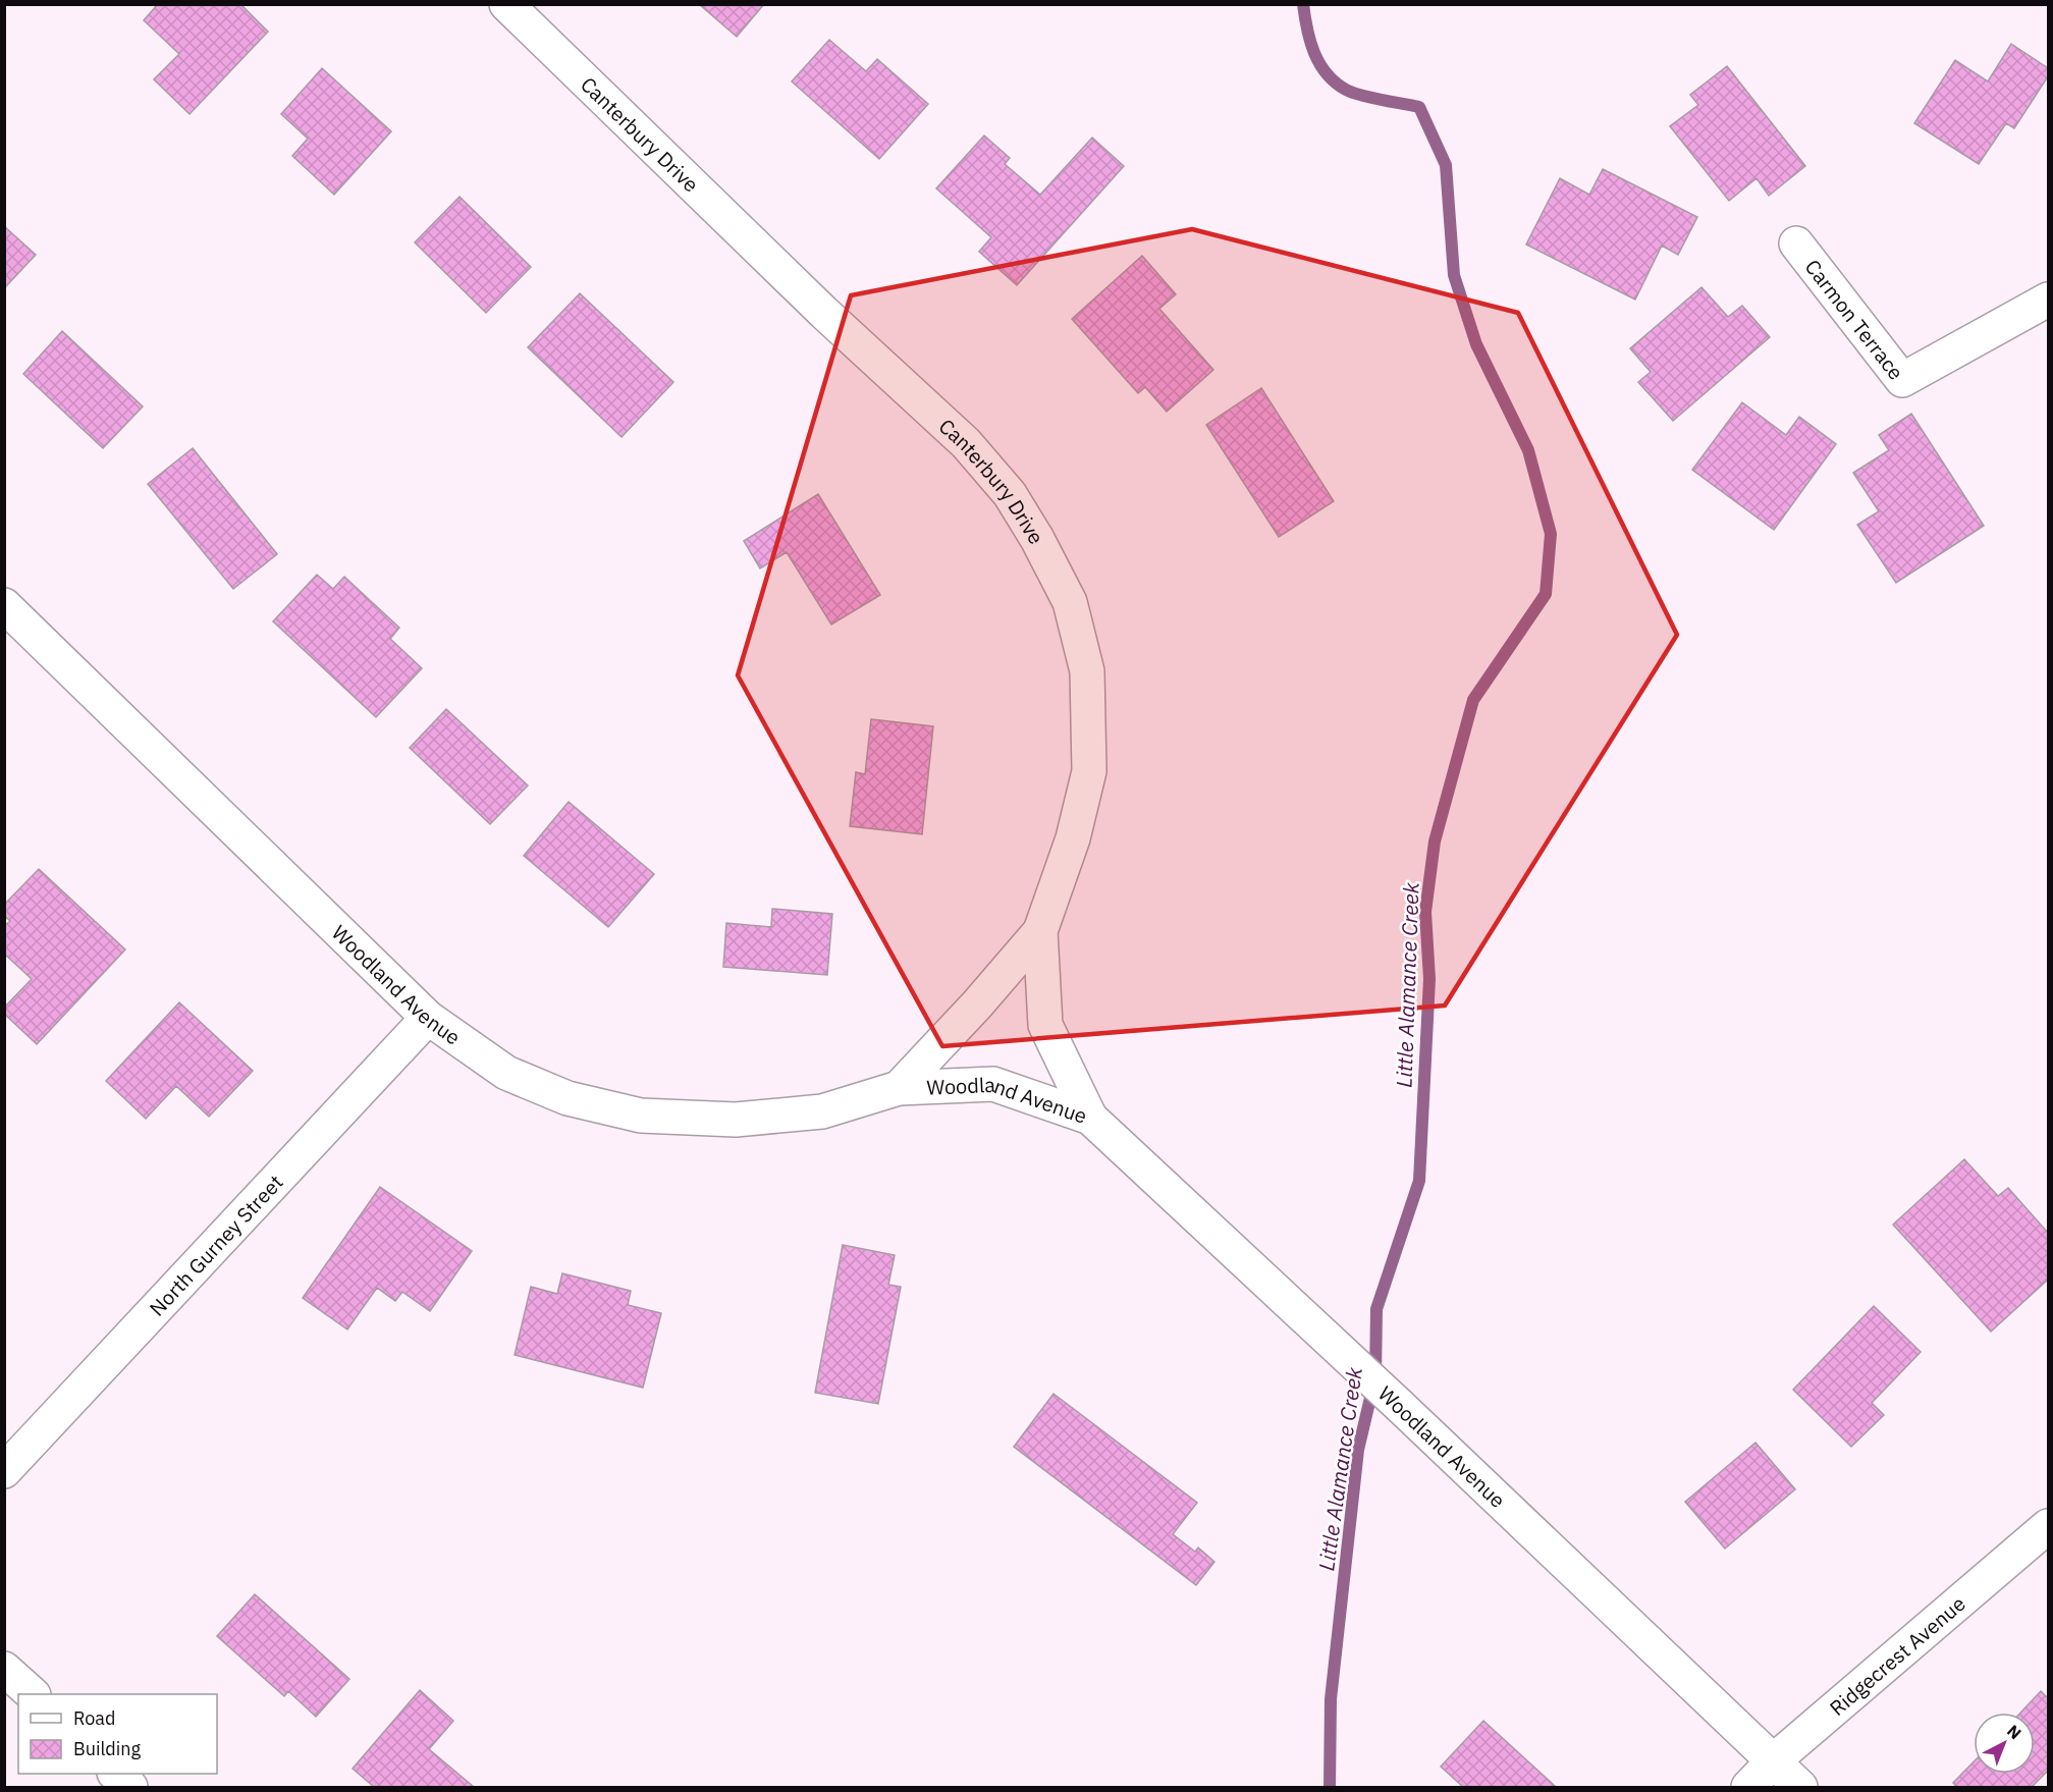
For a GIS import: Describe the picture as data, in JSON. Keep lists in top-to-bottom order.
{
  "streets": {
    "street": [
      "Canterbury Drive",
      "Carmon Terrace",
      "Woodland Avenue",
      "North Gurney Street",
      "Ridgecrest Avenue"
    ]
  },
  "crossings": [
    ["Canterbury Drive", "Woodland Avenue"],
    ["Woodland Avenue", "North Gurney Street"],
    ["Woodland Avenue", "Ridgecrest Avenue"]
  ],
  "water": ["Little Alamance Creek"],
  "legend": ["Road", "Building"],
  "north": "top right"
}
